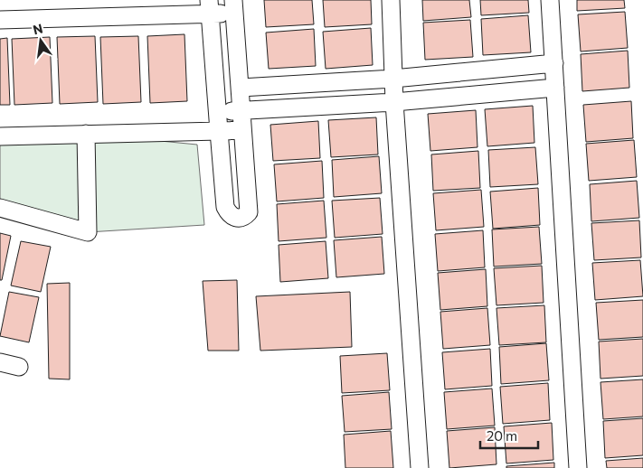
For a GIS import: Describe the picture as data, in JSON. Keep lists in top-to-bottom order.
{
  "scale_bar": "20 m",
  "north": "top"
}
